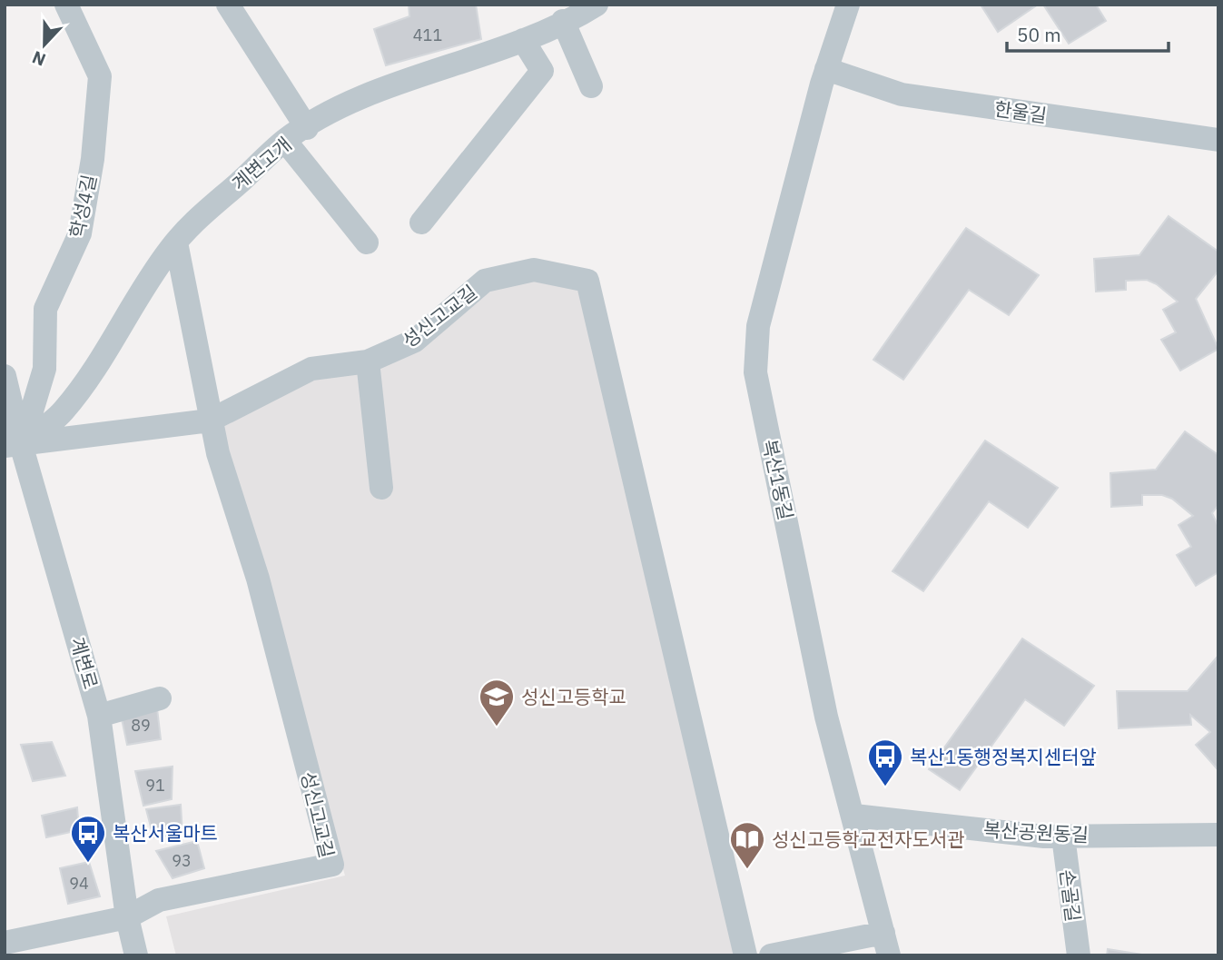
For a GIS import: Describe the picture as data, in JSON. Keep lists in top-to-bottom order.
{
  "streets": {
    "street": [
      "한울길",
      "계변고개",
      "학성4길",
      "성신고교길",
      "복산1동길",
      "계변로",
      "복산공원동길",
      "손골길"
    ]
  },
  "crossings": [
    ["한울길", "복산1동길"],
    ["계변고개", "학성4길"],
    ["계변고개", "계변로"],
    ["학성4길", "계변로"],
    ["성신고교길", "계변로"],
    ["복산1동길", "복산공원동길"],
    ["복산공원동길", "손골길"]
  ],
  "places": {
    "school or university": ["성신고등학교"],
    "bus stop": ["복산1동행정복지센터앞", "복산서울마트"],
    "library": ["성신고등학교전자도서관"]
  },
  "house_numbers": [
    "411",
    "89",
    "91",
    "93",
    "94"
  ],
  "scale_bar": "50 m",
  "north": "bottom"
}
